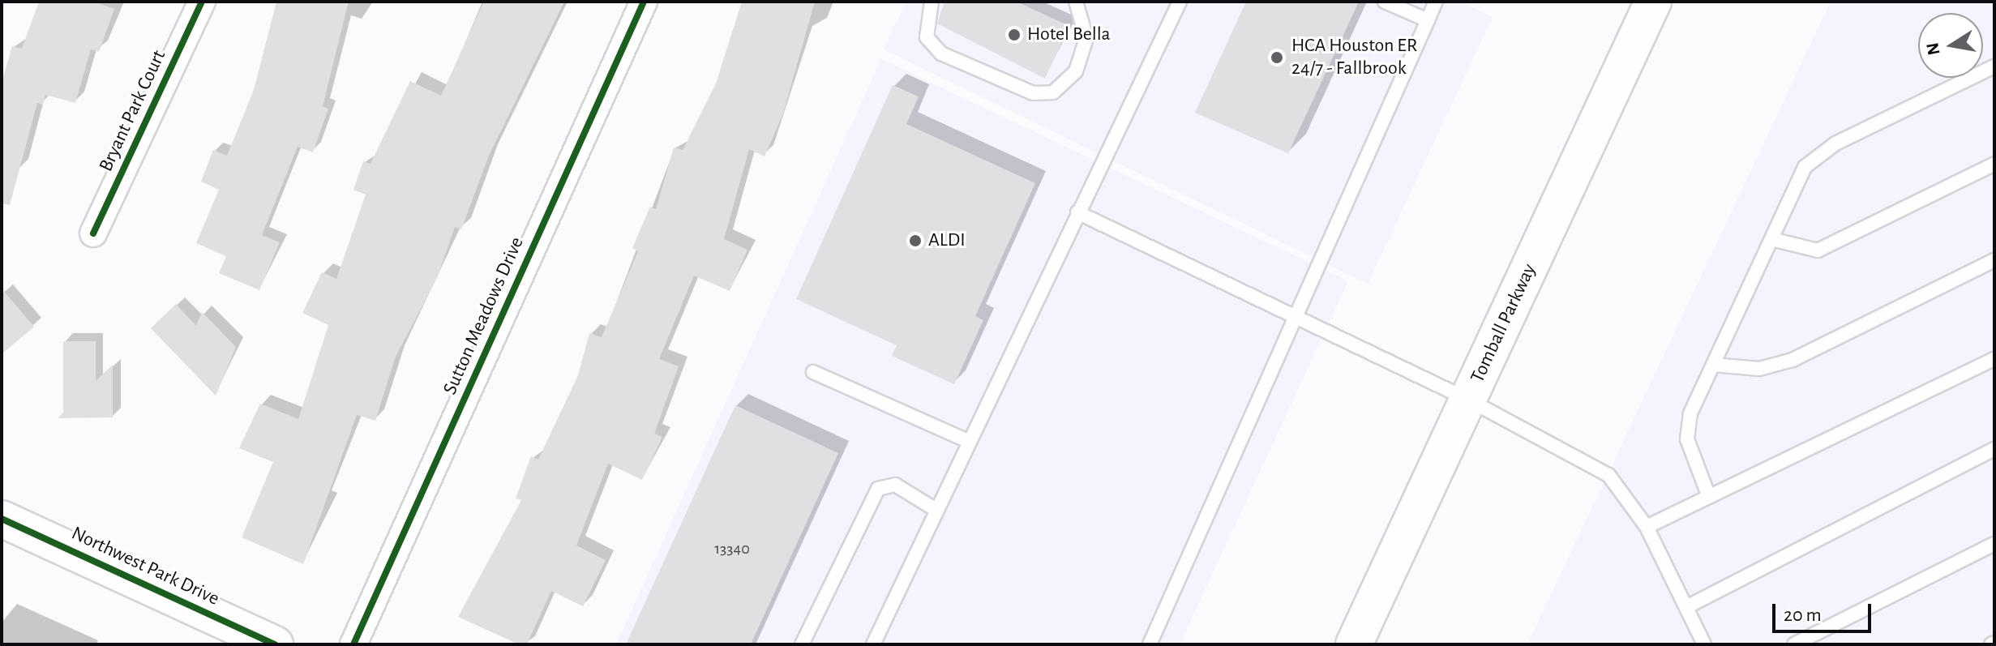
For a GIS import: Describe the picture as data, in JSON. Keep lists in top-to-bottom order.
{
  "streets": {
    "main road": ["Tomball Parkway", "Northwest Park Drive"],
    "street": ["Bryant Park Court", "Sutton Meadows Drive"]
  },
  "places": ["Hotel Bella", "HCA Houston ER 24/7 - Fallbrook", "ALDI"],
  "house_numbers": ["13340"],
  "scale_bar": "20 m",
  "north": "left"
}
